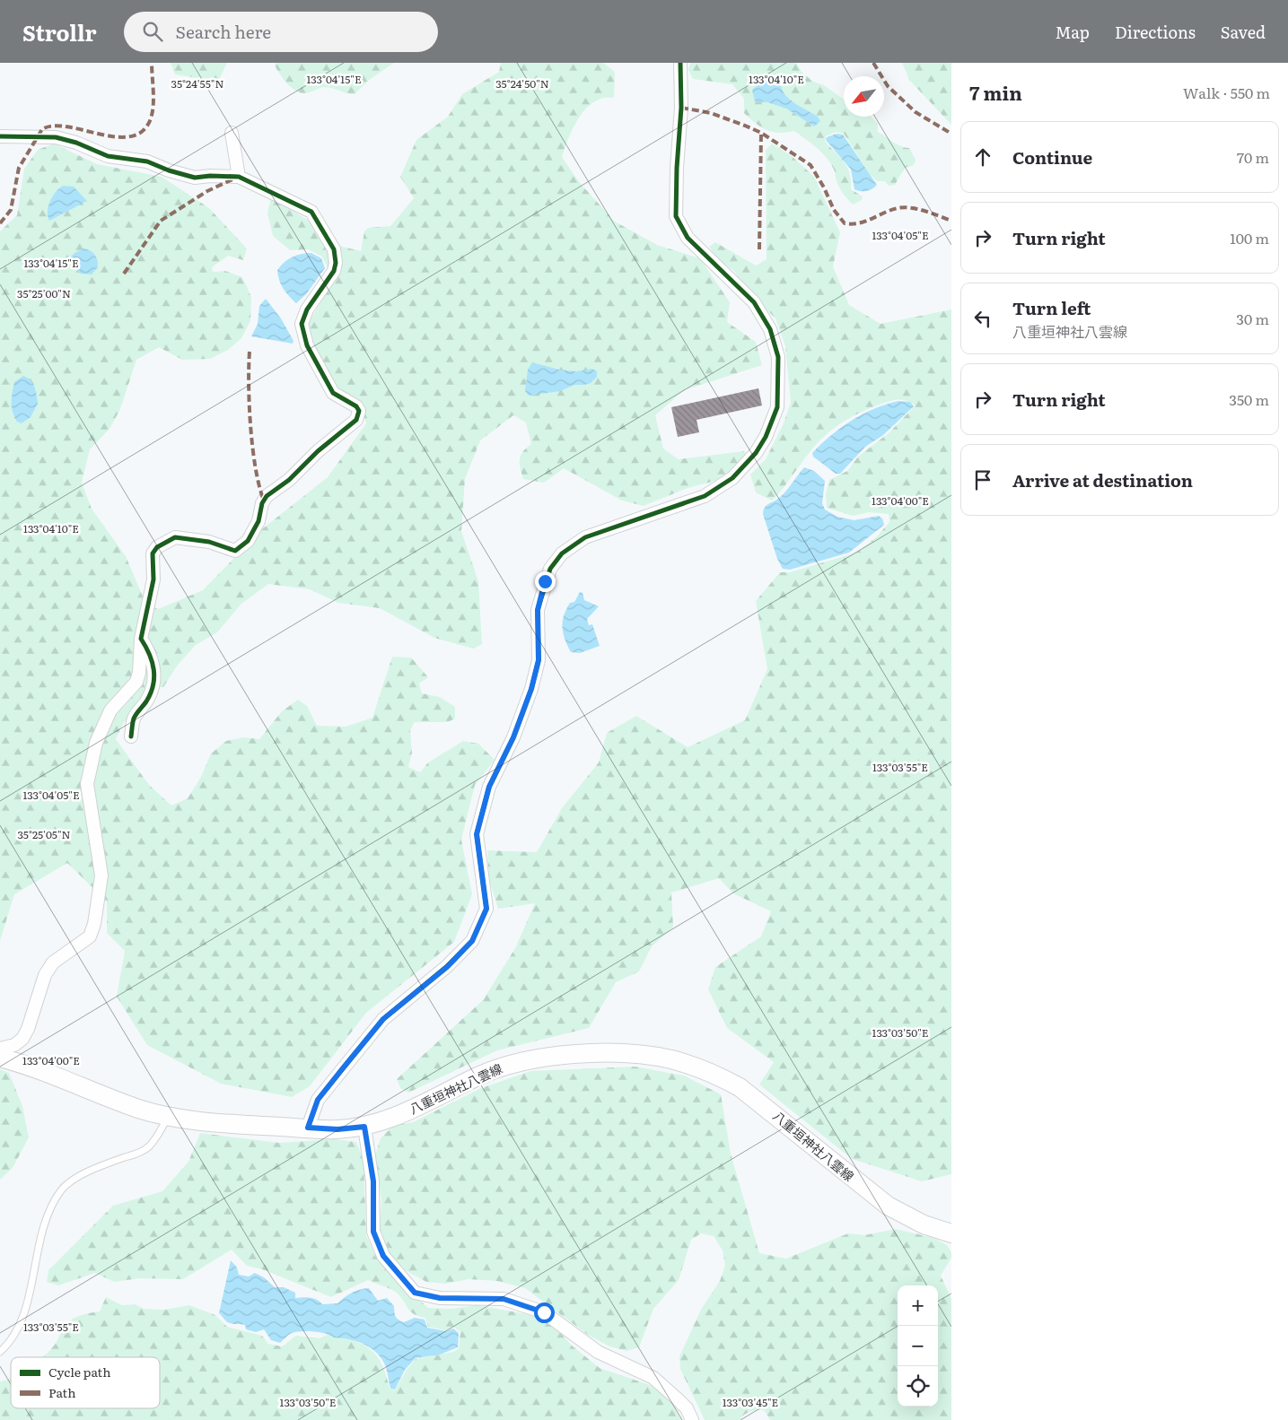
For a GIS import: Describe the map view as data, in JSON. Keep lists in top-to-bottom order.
{
  "streets": {
    "main road": ["八重垣神社八雲線"]
  },
  "legend": ["Cycle path", "Path"],
  "north": "bottom left",
  "page": {
    "header": "Strollr",
    "search": "Search here",
    "nav": ["Map", "Directions", "Saved"],
    "heading": ["7 min", "Walk · 550 m"],
    "list": [
      ["Continue", "70 m"],
      ["Turn right", "100 m"],
      ["Turn left", "八重垣神社八雲線", "30 m"],
      ["Turn right", "350 m"],
      "Arrive at destination"
    ],
    "map_buttons": ["+", "−"]
  },
  "coordinates": [
    "133°04'15\"E",
    "133°04'10\"E",
    "35°24'55\"N",
    "35°24'50\"N",
    "133°04'05\"E",
    "35°25'00\"N",
    "133°04'00\"E",
    "133°03'55\"E",
    "35°25'05\"N",
    "133°03'50\"E",
    "133°03'45\"E"
  ]
}
